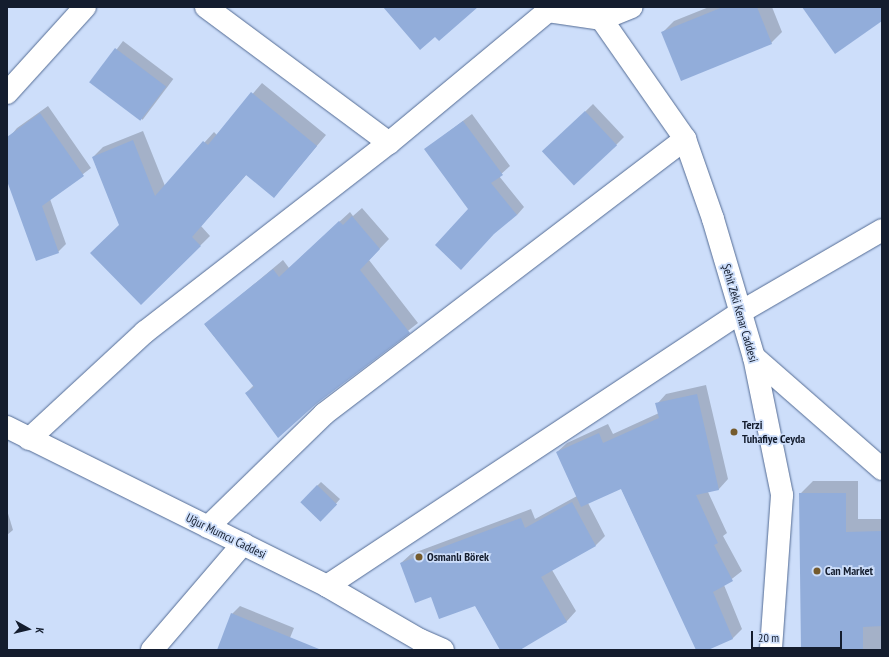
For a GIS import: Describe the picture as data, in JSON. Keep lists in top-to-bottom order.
{
  "streets": {
    "street": ["Şehit Zeki Kenar Caddesi", "Uğur Mumcu Caddesi"]
  },
  "places": ["Terzi Tuhafiye Ceyda", "Osmanlı Börek", "Can Market"],
  "scale_bar": "20 m",
  "north": "right"
}
